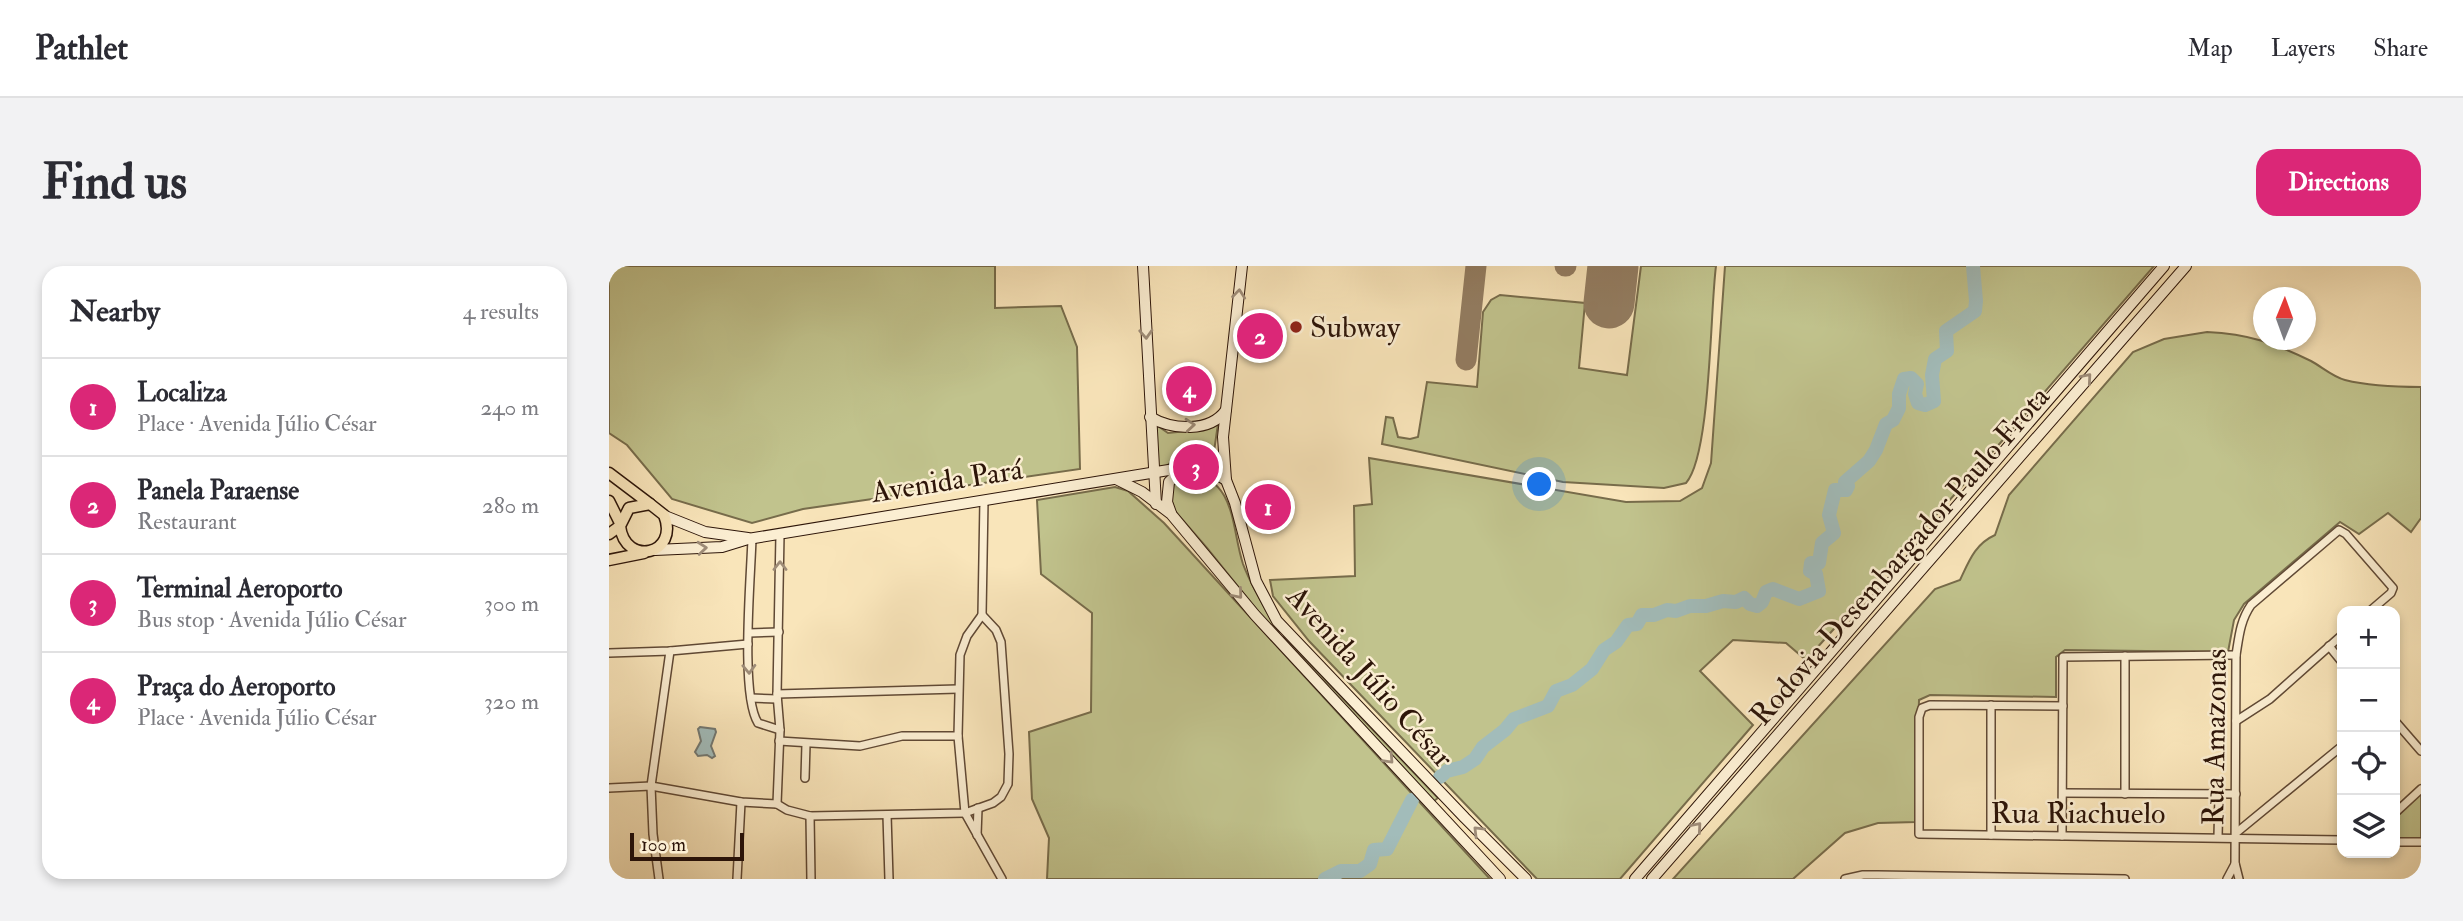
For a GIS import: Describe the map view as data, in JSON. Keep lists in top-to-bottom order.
{
  "streets": {
    "street": [
      "Avenida Pará",
      "Rodovia Desembargador Paulo Frota",
      "Avenida Júlio César",
      "Rua Amazonas",
      "Rua Riachuelo"
    ]
  },
  "crossings": [
    ["Avenida Pará", "Avenida Júlio César"],
    ["Rua Amazonas", "Rua Riachuelo"]
  ],
  "places": ["Subway"],
  "scale_bar": "100 m",
  "north": "top",
  "page": {
    "header": "Pathlet",
    "nav": ["Map", "Layers", "Share"],
    "buttons": "Directions",
    "title": "Find us",
    "heading": ["Nearby", "4 results"],
    "pins": [
      "2",
      "4",
      "3",
      "1"
    ],
    "list": [
      {
        "mark": "1",
        "name": "Localiza",
        "note": "Place · Avenida Júlio César",
        "value": "240 m"
      },
      {
        "mark": "2",
        "name": "Panela Paraense",
        "note": "Restaurant",
        "value": "280 m"
      },
      {
        "mark": "3",
        "name": "Terminal Aeroporto",
        "note": "Bus stop · Avenida Júlio César",
        "value": "300 m"
      },
      {
        "mark": "4",
        "name": "Praça do Aeroporto",
        "note": "Place · Avenida Júlio César",
        "value": "320 m"
      }
    ],
    "map_buttons": ["+", "−"],
    "scale": "100 m"
  }
}
